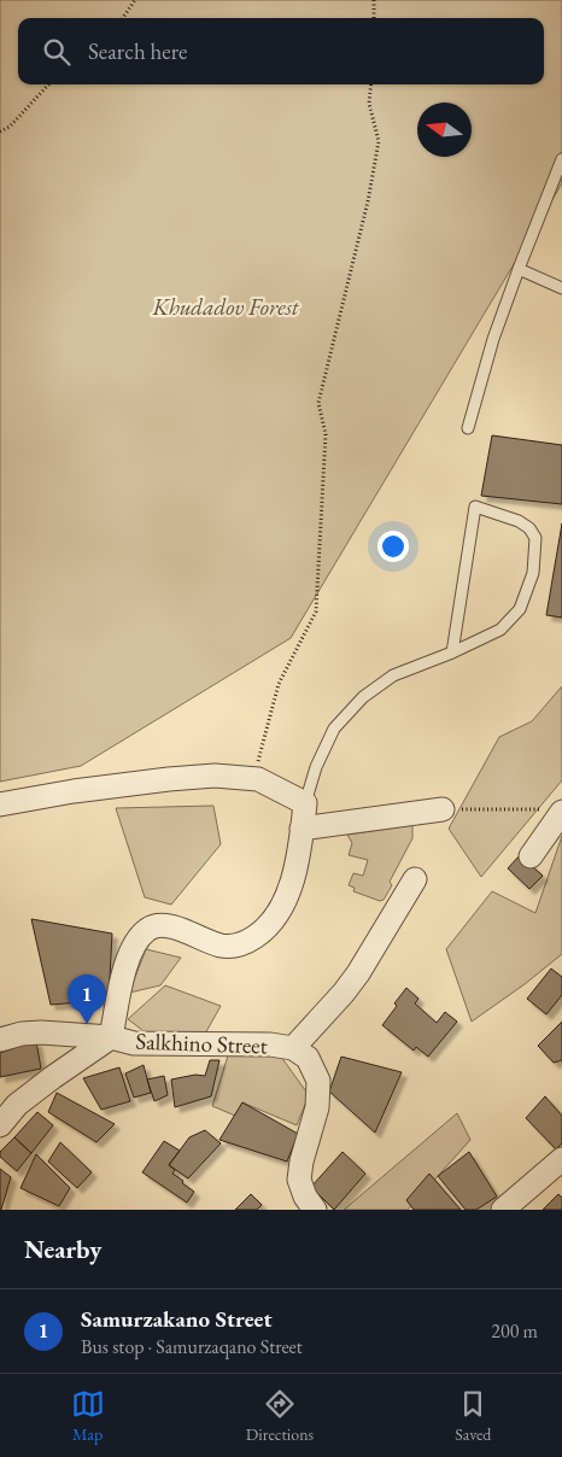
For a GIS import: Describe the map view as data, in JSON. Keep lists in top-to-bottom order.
{
  "streets": {
    "street": ["Salkhino Street"]
  },
  "parks": ["Khudadov Forest"],
  "north": "left",
  "page": {
    "search": "Search here",
    "pins": "1",
    "heading": "Nearby",
    "list": [
      {
        "mark": "1",
        "name": "Samurzakano Street",
        "note": "Bus stop · Samurzaqano Street",
        "value": "200 m"
      }
    ],
    "nav": ["Map", "Directions", "Saved"]
  }
}
